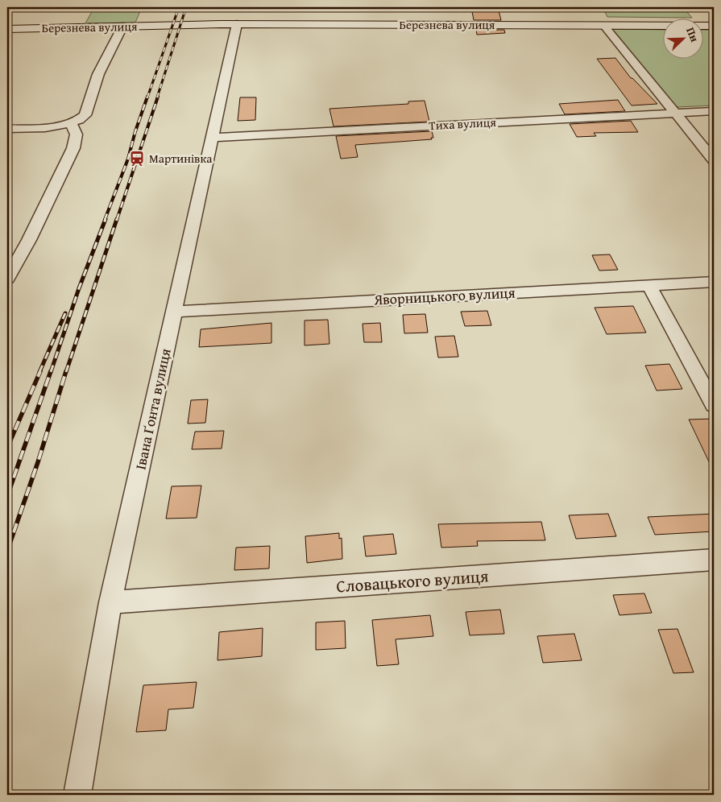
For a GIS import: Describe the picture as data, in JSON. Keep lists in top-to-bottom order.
{
  "streets": {
    "main road": ["Березнева вулиця"],
    "street": [
      "Тиха вулиця",
      "Яворницького вулиця",
      "Івана Ґонта вулиця",
      "Словацького вулиця"
    ]
  },
  "crossings": [
    ["Березнева вулиця", "Івана Ґонта вулиця"],
    ["Тиха вулиця", "Івана Ґонта вулиця"],
    ["Яворницького вулиця", "Івана Ґонта вулиця"],
    ["Івана Ґонта вулиця", "Словацького вулиця"]
  ],
  "places": {
    "station": ["Мартинівка"]
  },
  "north": "top right"
}
